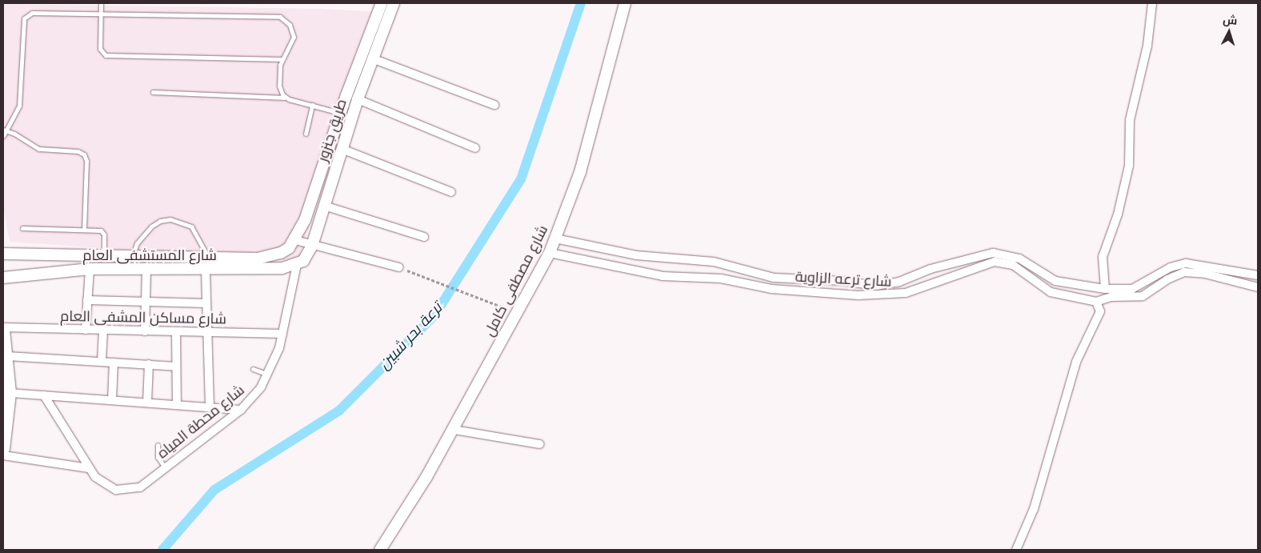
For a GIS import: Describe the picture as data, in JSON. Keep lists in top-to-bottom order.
{
  "streets": {
    "main road": ["طريق جنزور", "شارع المستشفى العام", "شارع مصطفى كامل"],
    "street": ["شارع ترعه الزاوية", "شارع مساكن المشفى العام", "شارع محطة المياه"]
  },
  "crossings": [
    ["طريق جنزور", "شارع المستشفى العام"],
    ["طريق جنزور", "شارع محطة المياه"],
    ["شارع المستشفى العام", "شارع محطة المياه"],
    ["شارع ترعه الزاوية", "شارع مصطفى كامل"],
    ["شارع مساكن المشفى العام", "شارع محطة المياه"]
  ],
  "water": ["ترعة بحر شبين"],
  "north": "top"
}
